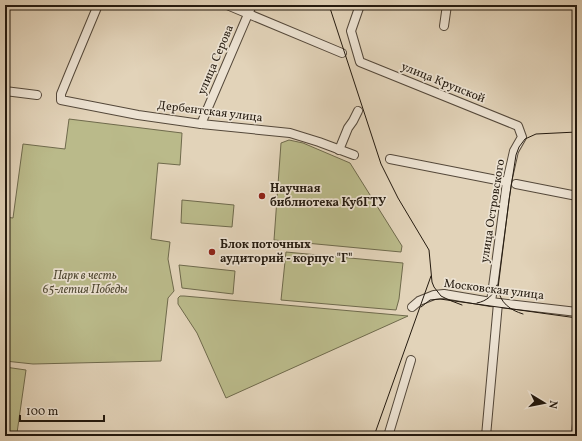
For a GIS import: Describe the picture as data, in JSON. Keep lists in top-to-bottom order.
{
  "streets": {
    "street": [
      "улица Серова",
      "улица Крупской",
      "Дербентская улица",
      "улица Островского",
      "Московская улица"
    ]
  },
  "crossings": [
    ["улица Серова", "Дербентская улица"],
    ["улица Крупской", "улица Островского"],
    ["улица Островского", "Московская улица"]
  ],
  "parks": ["Парк в честь 65-летия Победы"],
  "places": ["Научная библиотека КубГТУ", "Блок поточных аудиторий - корпус \"Г\""],
  "scale_bar": "100 m",
  "north": "right"
}
